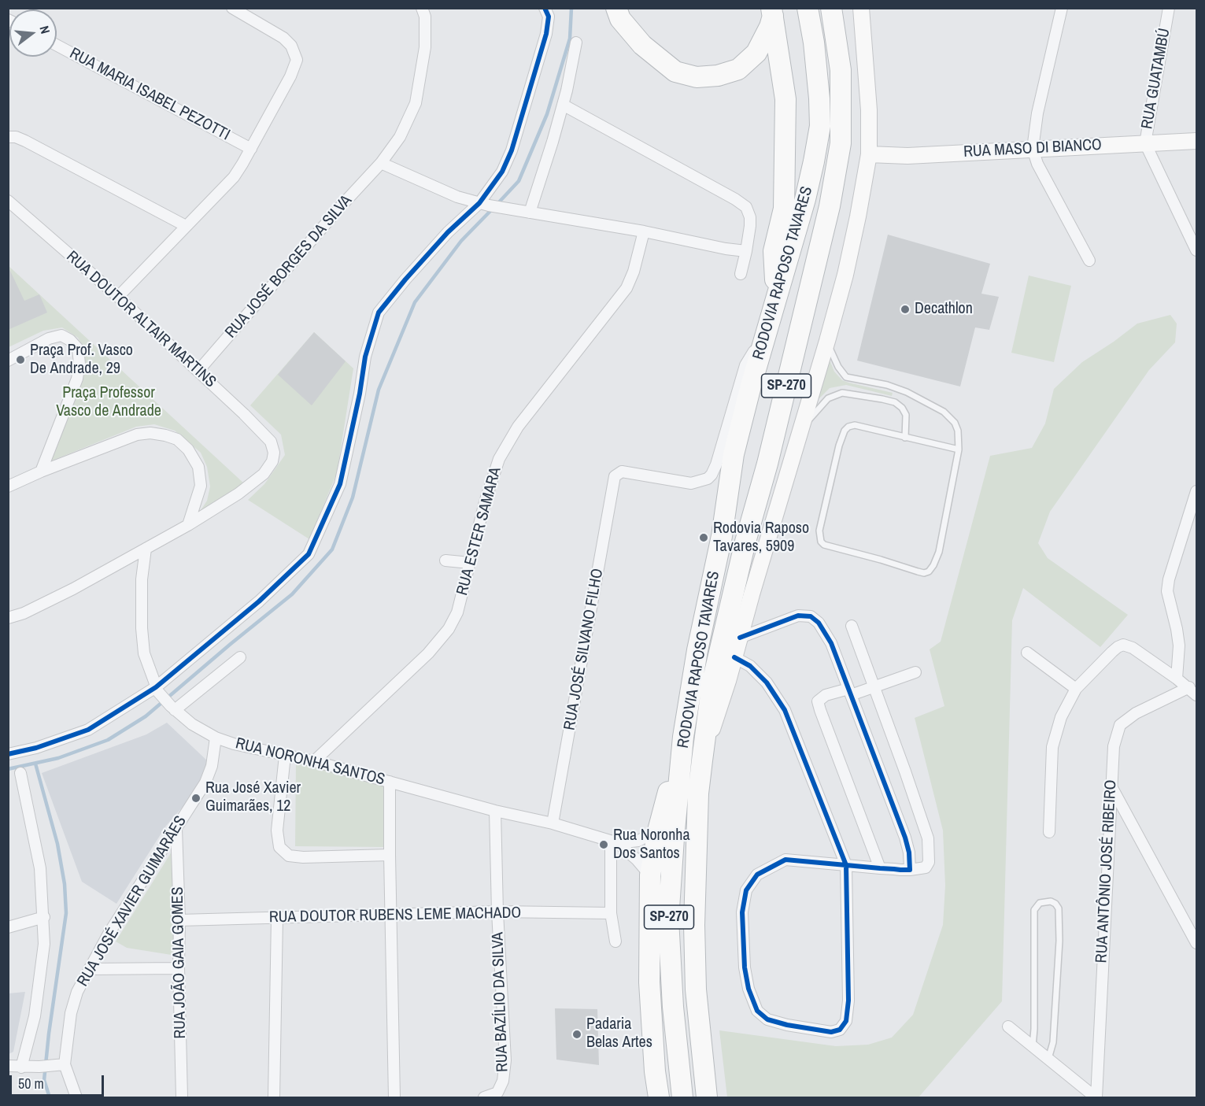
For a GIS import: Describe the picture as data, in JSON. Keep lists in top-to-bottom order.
{
  "streets": {
    "highway": ["RODOVIA RAPOSO TAVARES", "SP-270"],
    "main road": ["RUA MASO DI BIANCO"],
    "street": [
      "RUA GUATAMBÚ",
      "RUA MARIA ISABEL PEZOTTI",
      "RUA JOSÉ BORGES DA SILVA",
      "RUA DOUTOR ALTAIR MARTINS",
      "RUA ESTER SAMARA",
      "RUA JOSÉ SILVANO FILHO",
      "RUA NORONHA SANTOS",
      "RUA ANTÔNIO JOSÉ RIBEIRO",
      "RUA JOSÉ XAVIER GUIMARÃES",
      "RUA DOUTOR RUBENS LEME MACHADO",
      "RUA JOÃO GAIA GOMES",
      "RUA BAZÍLIO DA SILVA"
    ]
  },
  "crossings": [
    ["RUA GUATAMBÚ", "RUA MASO DI BIANCO"],
    ["RUA JOSÉ BORGES DA SILVA", "RUA DOUTOR ALTAIR MARTINS"],
    ["RODOVIA RAPOSO TAVARES", "RUA JOSÉ SILVANO FILHO"],
    ["RUA ESTER SAMARA", "RUA NORONHA SANTOS"],
    ["RUA JOSÉ SILVANO FILHO", "RUA NORONHA SANTOS"],
    ["RUA NORONHA SANTOS", "RUA JOSÉ XAVIER GUIMARÃES"],
    ["RUA NORONHA SANTOS", "RUA BAZÍLIO DA SILVA"],
    ["RUA JOSÉ XAVIER GUIMARÃES", "RUA JOÃO GAIA GOMES"],
    ["RUA DOUTOR RUBENS LEME MACHADO", "RUA JOÃO GAIA GOMES"],
    ["RUA DOUTOR RUBENS LEME MACHADO", "RUA BAZÍLIO DA SILVA"]
  ],
  "parks": ["Praça Professor Vasco de Andrade"],
  "places": [
    "Decathlon",
    "Praça Prof. Vasco De Andrade, 29",
    "Rodovia Raposo Tavares, 5909",
    "Rua José Xavier Guimarães, 12",
    "Rua Noronha Dos Santos",
    "Padaria Belas Artes"
  ],
  "scale_bar": "50 m",
  "north": "right"
}
